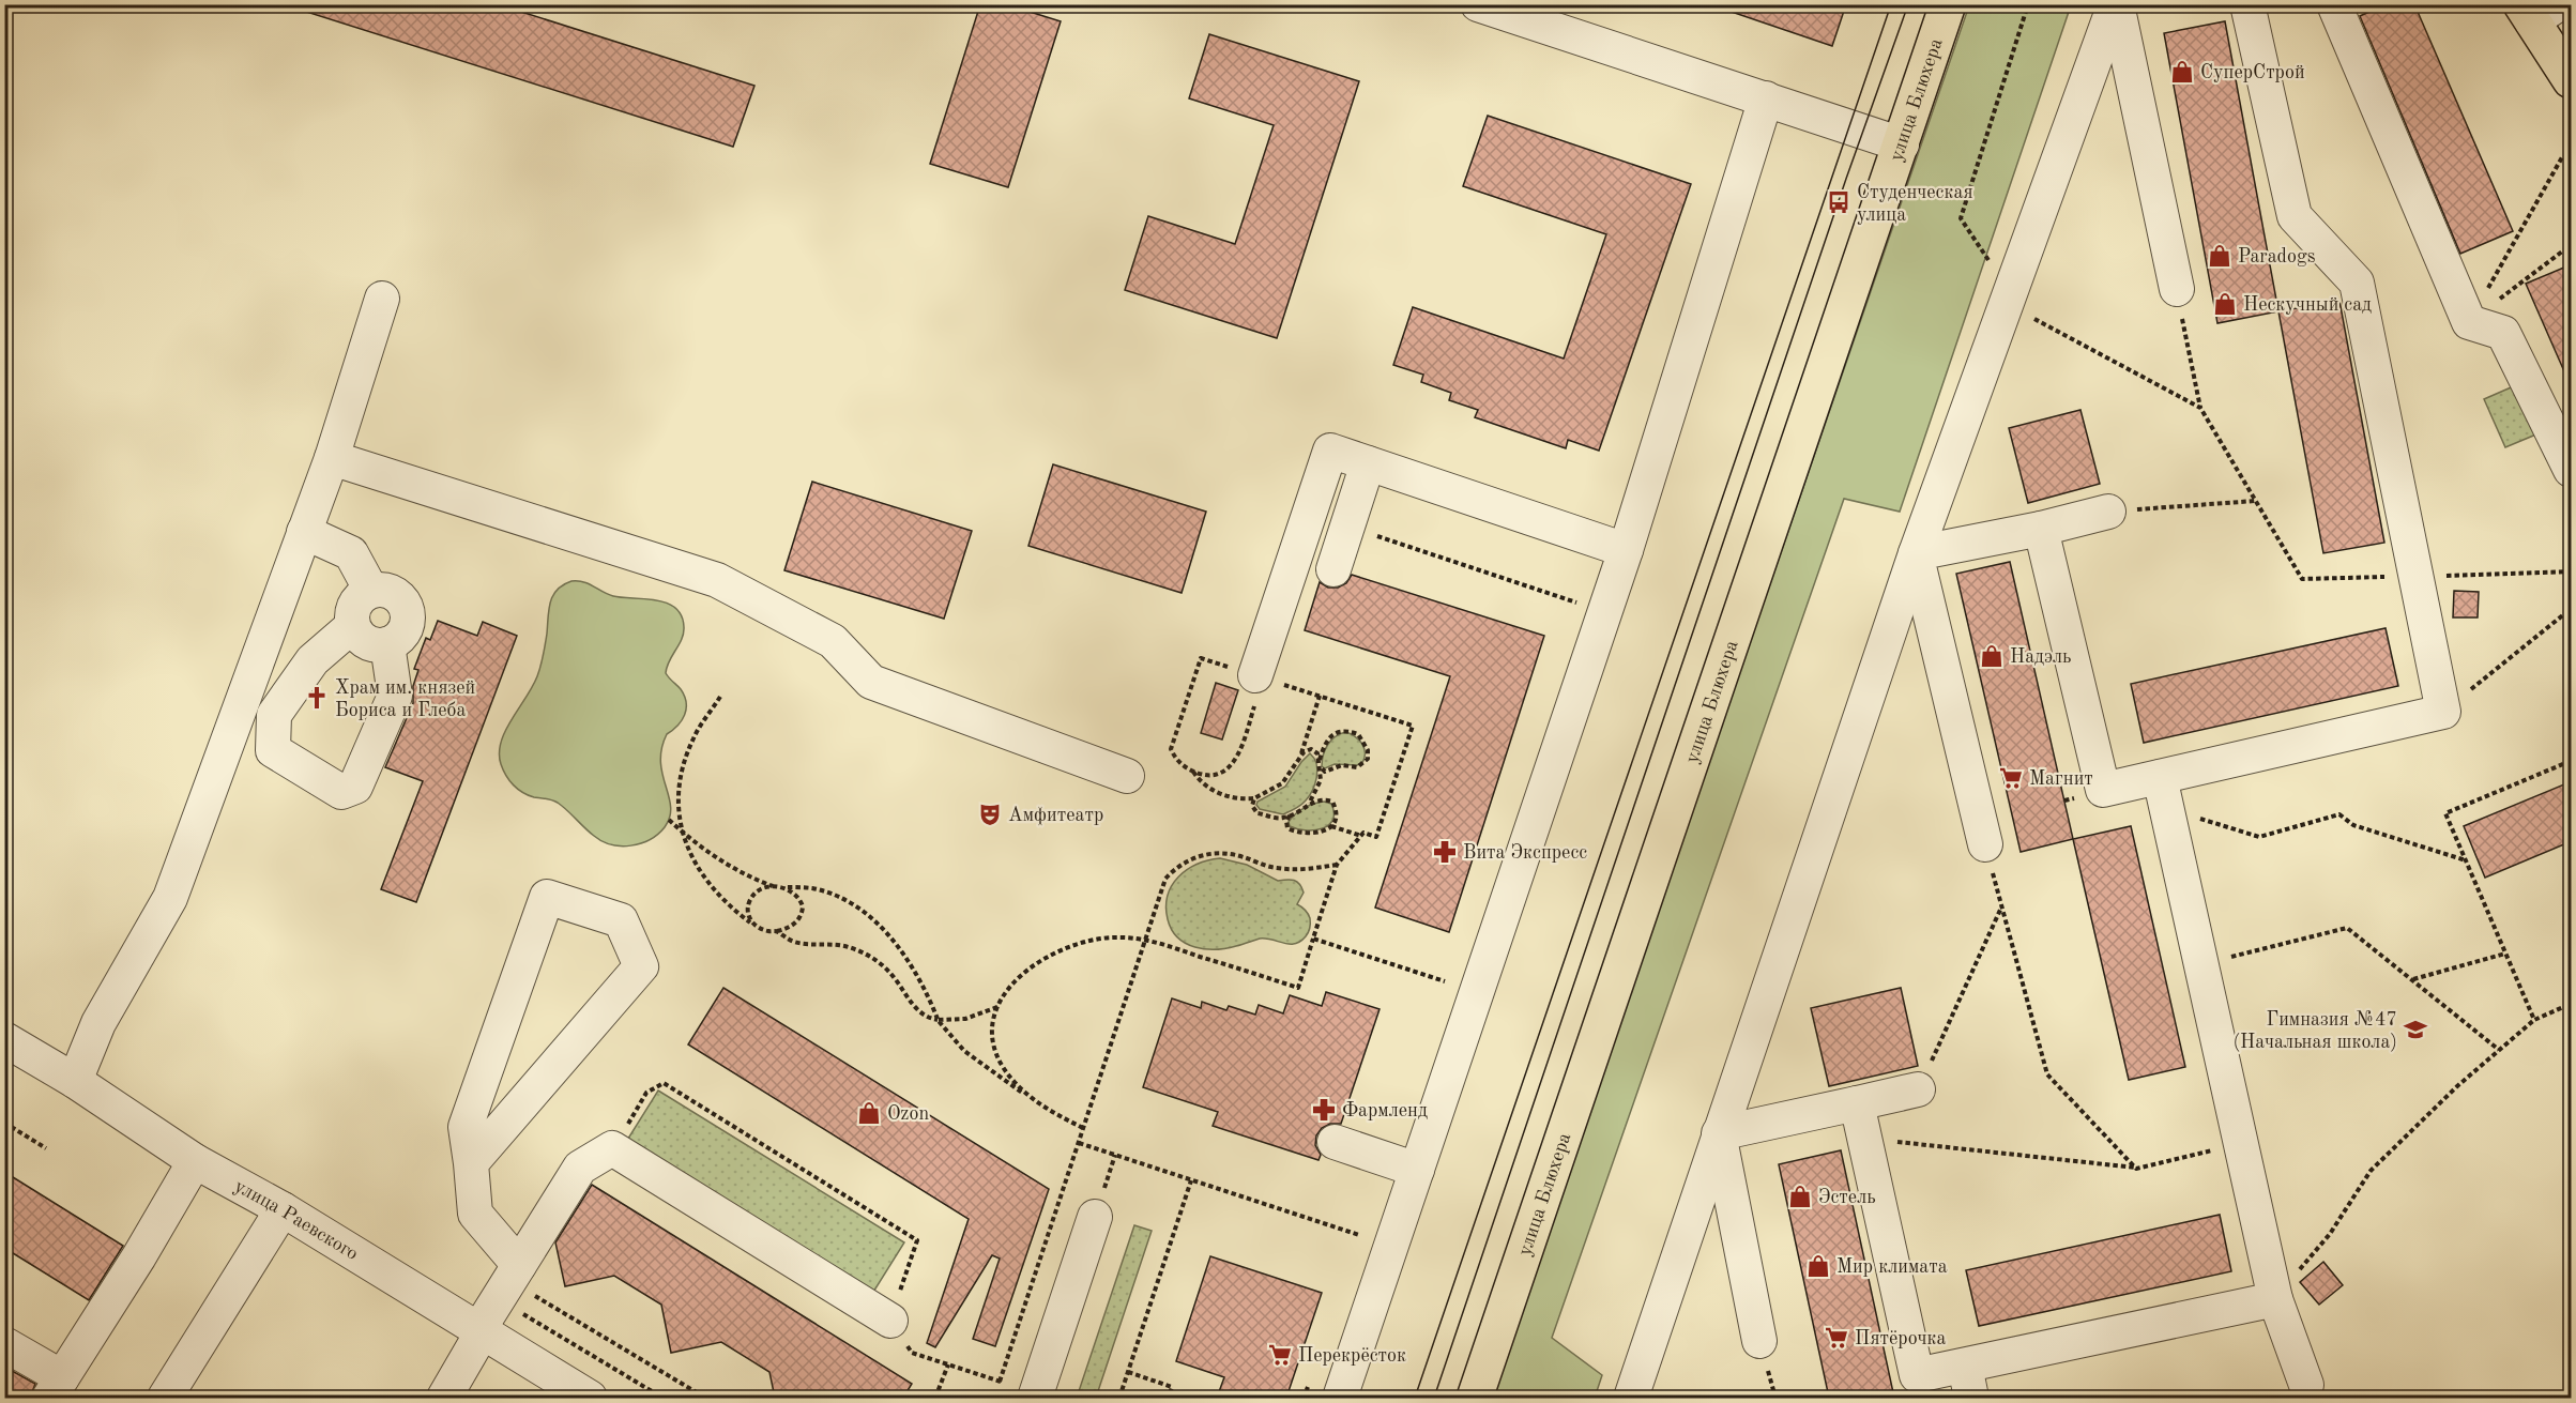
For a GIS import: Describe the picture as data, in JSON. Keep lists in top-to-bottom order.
{
  "streets": {
    "main road": ["улица Блюхера"],
    "street": ["улица Раевского"]
  },
  "places": {
    "shop": [
      "СуперСтрой",
      "Paradogs",
      "Нескучный сад",
      "Надэль",
      "Ozon",
      "Эстель",
      "Мир климата"
    ],
    "bus stop": ["Студенческая улица"],
    "church": ["Храм им. князей Бориса и Глеба"],
    "supermarket": ["Магнит", "Пятёрочка", "Перекрёсток"],
    "theatre": ["Амфитеатр"],
    "pharmacy": ["Вита Экспресс", "Фармленд"],
    "school or university": ["Гимназия №47 (Начальная школа)"]
  }
}
